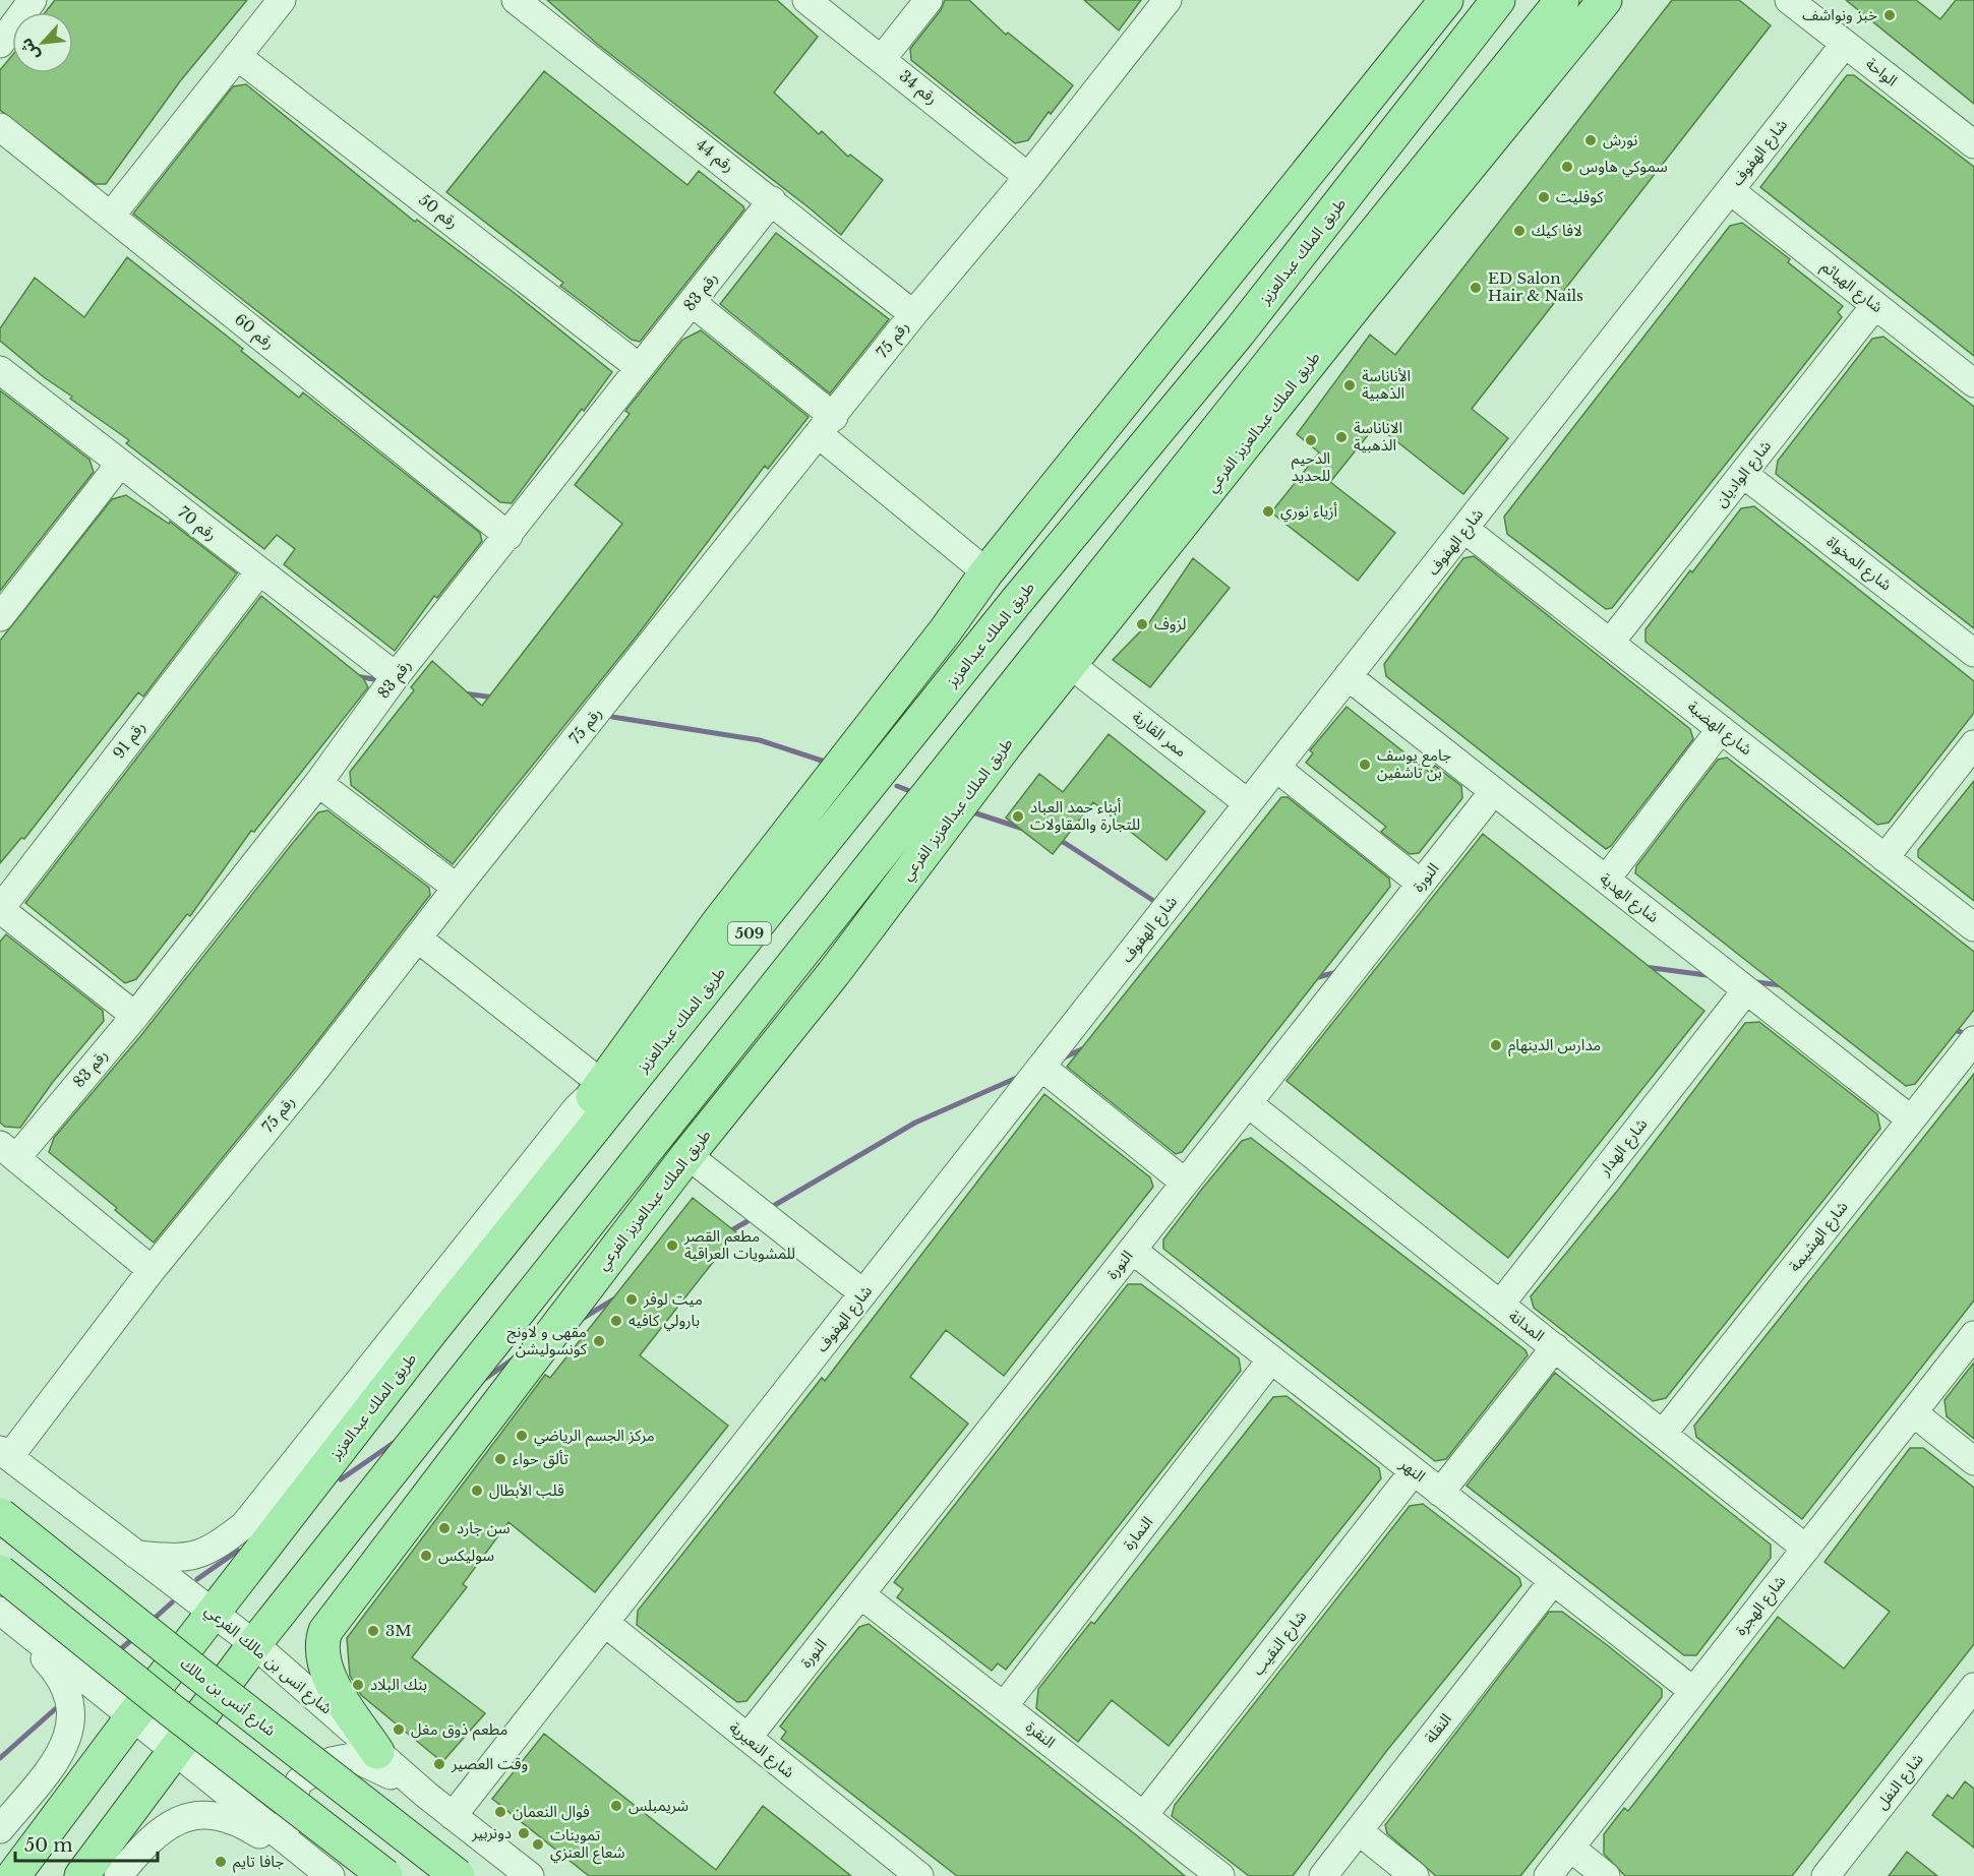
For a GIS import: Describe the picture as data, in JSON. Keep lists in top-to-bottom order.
{
  "streets": {
    "main road": [
      "طريق الملك عبدالعزيز",
      "طريق الملك عبدالعزيز الفرعي",
      "509",
      "شارع أنس بن مالك"
    ],
    "street": [
      "الواحة",
      "رقم 34",
      "شارع الهفوف",
      "رقم 44",
      "رقم 50",
      "شارع الهياثم",
      "رقم 83",
      "رقم 60",
      "رقم 75",
      "شارع الواديان",
      "رقم 70",
      "شارع المخواة",
      "شارع الهضبة",
      "ممر القاربة",
      "رقم 91",
      "النورة",
      "شارع الهدية",
      "شارع الهدار",
      "شارع الهشيمة",
      "المدانة",
      "النهر",
      "النمارة",
      "شارع الهجرة",
      "شارع النقيب",
      "شارع انس بن مالك الفرعي",
      "النقلة",
      "النقرة",
      "شارع النعيرية",
      "شارع النفل"
    ]
  },
  "crossings": [
    ["الواحة", "شارع الهفوف"],
    ["رقم 34", "رقم 75"],
    ["شارع الهفوف", "شارع الهياثم"],
    ["شارع الهفوف", "شارع الهضبة"],
    ["شارع الهفوف", "ممر القاربة"],
    ["شارع الهفوف", "شارع الهدية"],
    ["شارع الهفوف", "شارع انس بن مالك الفرعي"],
    ["شارع الهفوف", "شارع النعيرية"],
    ["رقم 44", "رقم 83"],
    ["رقم 44", "رقم 75"],
    ["رقم 50", "رقم 83"],
    ["طريق الملك عبدالعزيز", "شارع انس بن مالك الفرعي"],
    ["شارع الهياثم", "شارع الواديان"],
    ["رقم 83", "رقم 60"],
    ["رقم 83", "رقم 70"],
    ["رقم 75", "شارع انس بن مالك الفرعي"],
    ["طريق الملك عبدالعزيز الفرعي", "ممر القاربة"],
    ["طريق الملك عبدالعزيز الفرعي", "شارع انس بن مالك الفرعي"],
    ["شارع الواديان", "شارع المخواة"],
    ["شارع الواديان", "شارع الهضبة"],
    ["رقم 70", "رقم 91"],
    ["النورة", "شارع الهدية"],
    ["النورة", "المدانة"],
    ["النورة", "النهر"],
    ["النورة", "النقرة"],
    ["النورة", "شارع النعيرية"],
    ["شارع الهدية", "شارع الهدار"],
    ["شارع الهدية", "شارع الهشيمة"],
    ["شارع الهدار", "المدانة"],
    ["شارع الهشيمة", "المدانة"],
    ["المدانة", "شارع الهجرة"],
    ["النهر", "النمارة"],
    ["النهر", "شارع الهجرة"],
    ["النهر", "شارع النقيب"],
    ["النهر", "النقلة"],
    ["النمارة", "النقرة"],
    ["شارع النقيب", "النقرة"]
  ],
  "places": [
    "خبز ونواشف",
    "نورش",
    "سموكي هاوس",
    "كوفليت",
    "لافا كيك",
    "ED Salon Hair & Nails",
    "الأناناسة الذهبية",
    "الاناناسة الذهبية",
    "الدحيم للحديد",
    "أزياء نوري",
    "لزوف",
    "جامع يوسف بن تاشفين",
    "أبناء حمد العباد للتجارة والمقاولات",
    "مدارس الدينهام",
    "مطعم القصر للمشويات العراقية",
    "ميت لوفر",
    "بارولي كافيه",
    "مقهى و لاونج كونسوليشن",
    "مركز الجسم الرياضي",
    "تألق حواء",
    "قلب الأبطال",
    "سن جارد",
    "سوليكس",
    "3M",
    "بنك البلاد",
    "مطعم ذوق مغل",
    "وقت العصير",
    "شريمبلس",
    "فوال النعمان",
    "دونربير",
    "تموينات شعاع العنزي",
    "جافا تايم"
  ],
  "scale_bar": "50 m",
  "north": "bottom left"
}
